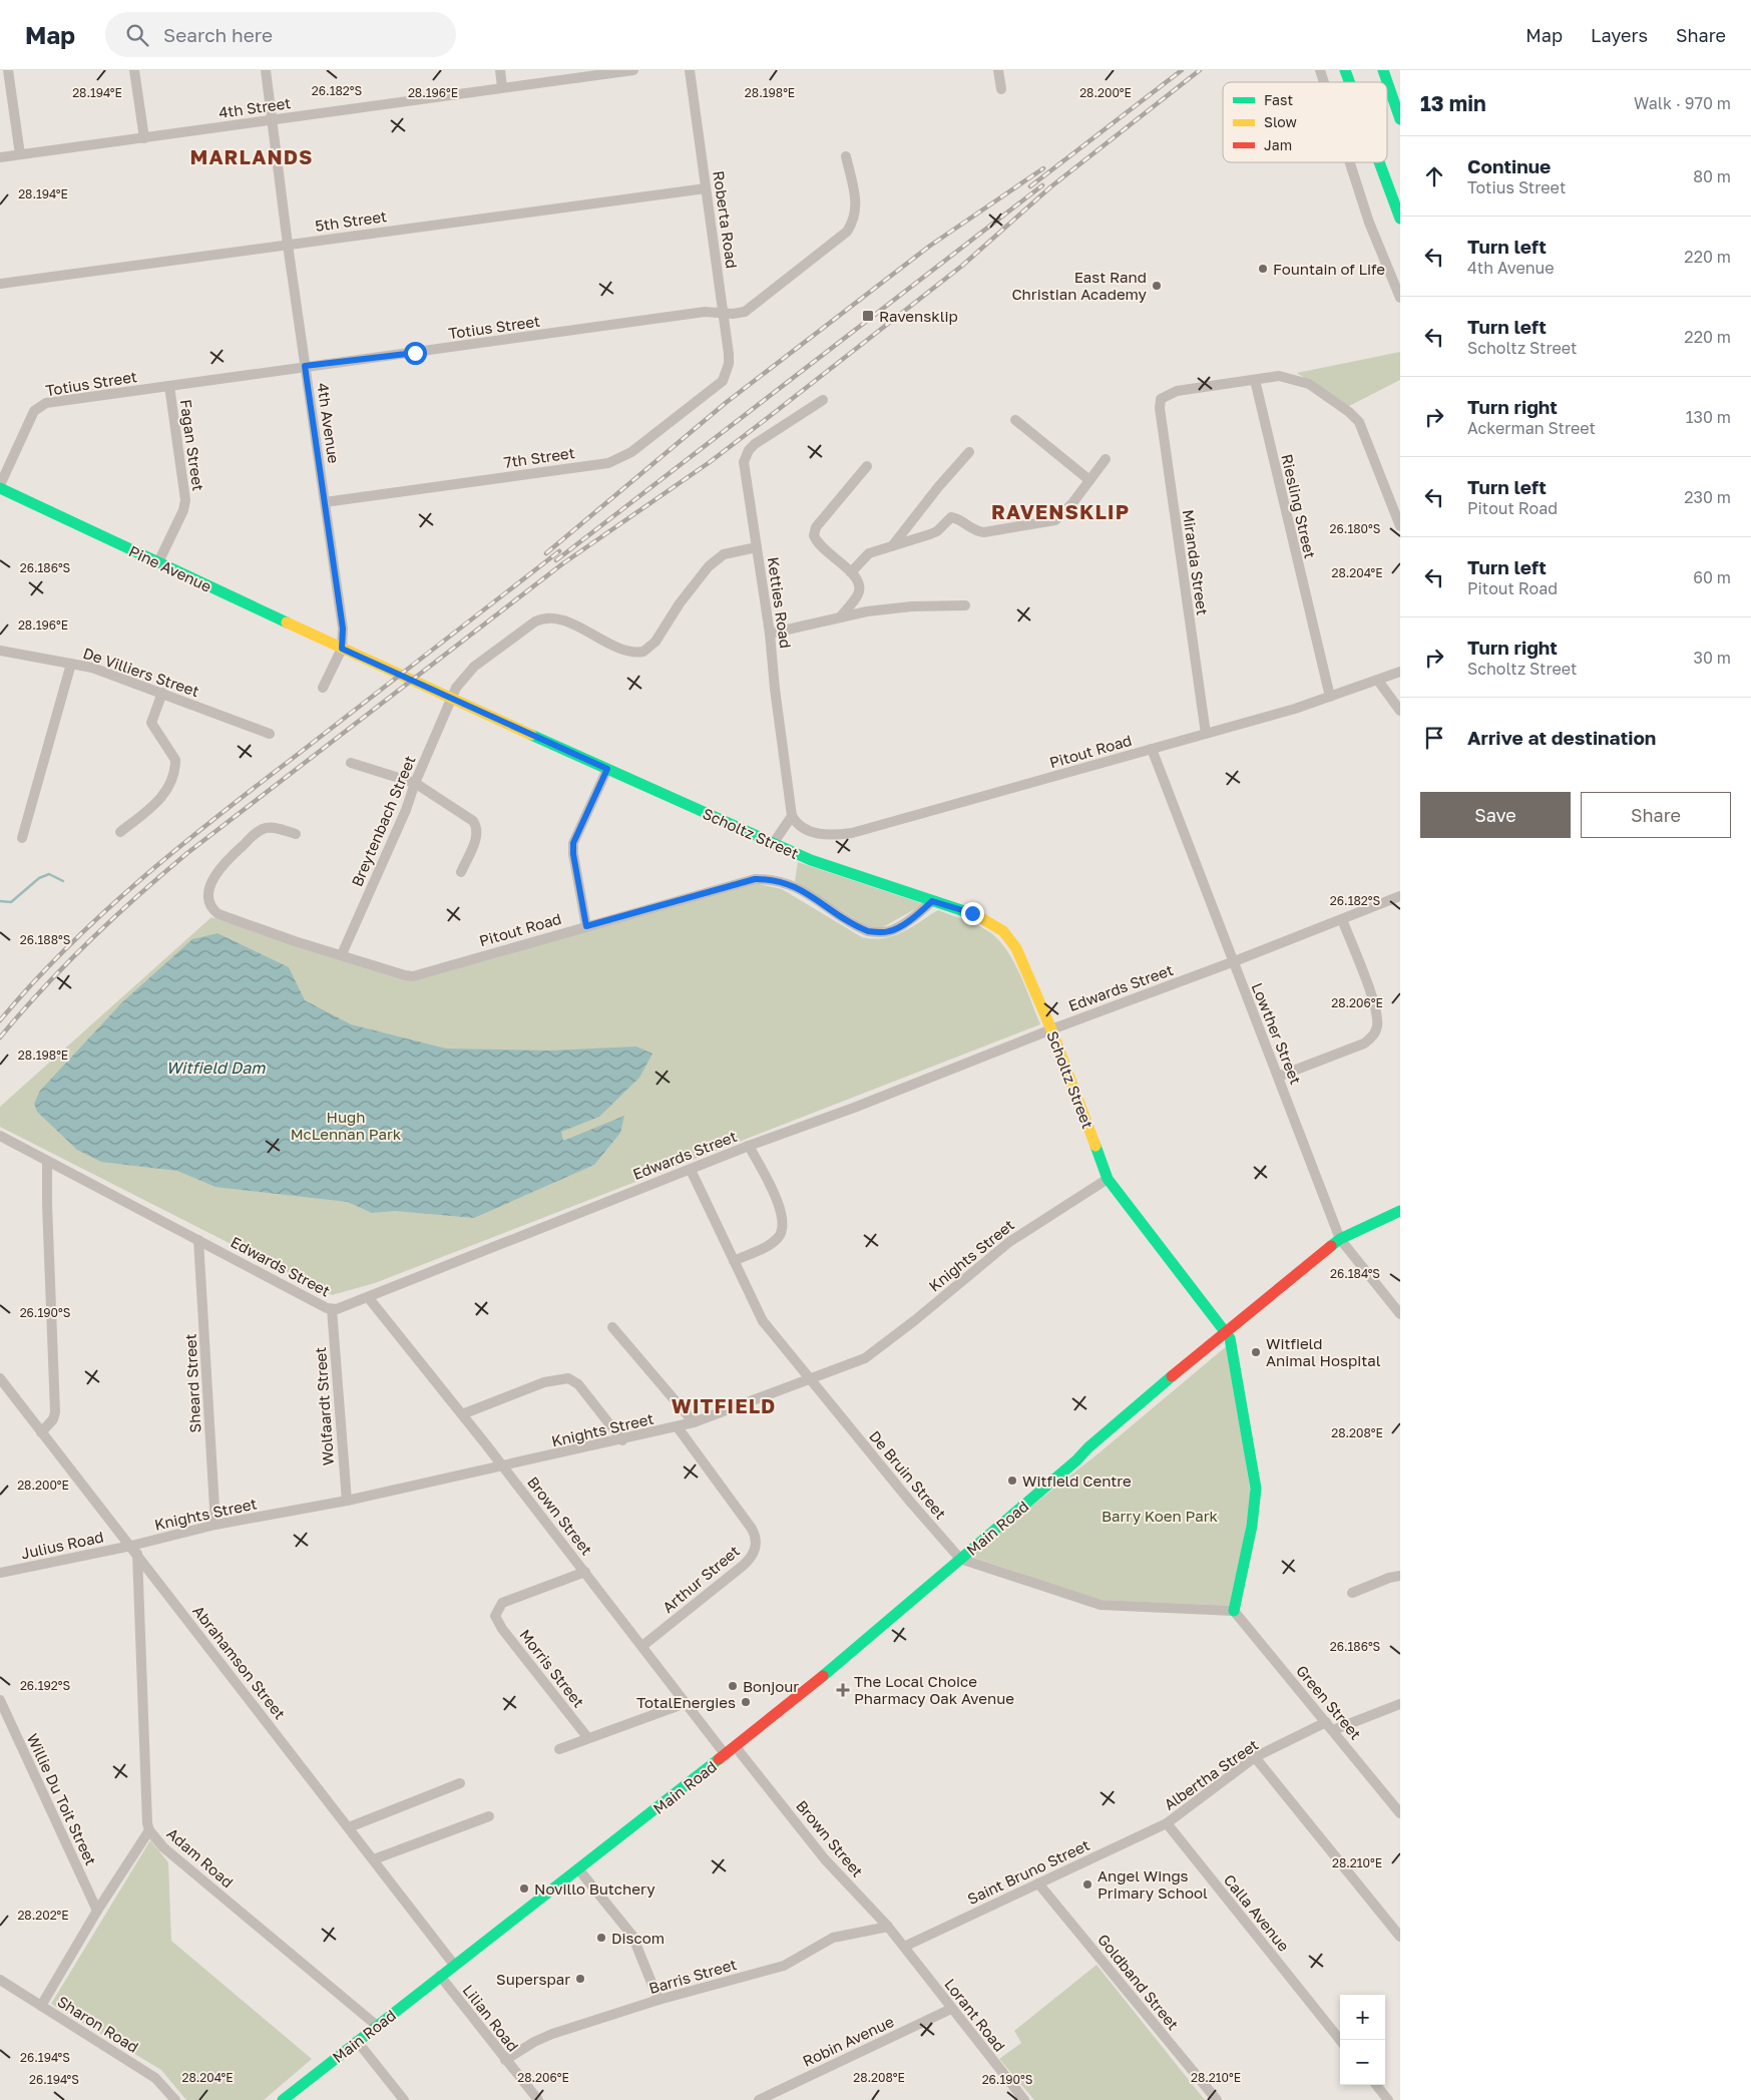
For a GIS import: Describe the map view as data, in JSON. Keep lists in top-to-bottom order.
{
  "streets": {
    "main road": ["Pine Avenue", "Scholtz Street", "Main Road"],
    "street": [
      "4th Street",
      "Roberta Road",
      "5th Street",
      "Totius Street",
      "4th Avenue",
      "Fagan Street",
      "7th Street",
      "Riesling Street",
      "Miranda Street",
      "Ketties Road",
      "De Villiers Street",
      "Pitout Road",
      "Breytenbach Street",
      "Edwards Street",
      "Lowther Street",
      "Knights Street",
      "Sheard Street",
      "Wolfaardt Street",
      "De Bruin Street",
      "Brown Street",
      "Julius Road",
      "Arthur Street",
      "Abrahamson Street",
      "Morris Street",
      "Green Street",
      "Albertha Street",
      "Willie Du Toit Street",
      "Adam Road",
      "Saint Bruno Street",
      "Calla Avenue",
      "Barris Street",
      "Goldband Street",
      "Lorant Road",
      "Lilian Road",
      "Sharon Road",
      "Robin Avenue"
    ]
  },
  "crossings": [
    ["4th Street", "4th Avenue"],
    ["Roberta Road", "5th Street"],
    ["Roberta Road", "Totius Street"],
    ["Roberta Road", "7th Street"],
    ["5th Street", "4th Avenue"],
    ["Totius Street", "4th Avenue"],
    ["Totius Street", "Fagan Street"],
    ["Totius Street", "Pine Avenue"],
    ["4th Avenue", "7th Street"],
    ["4th Avenue", "Pine Avenue"],
    ["4th Avenue", "Scholtz Street"],
    ["Fagan Street", "Pine Avenue"],
    ["Riesling Street", "Miranda Street"],
    ["Riesling Street", "Pitout Road"],
    ["Miranda Street", "Pitout Road"],
    ["Pine Avenue", "Scholtz Street"],
    ["Ketties Road", "Pitout Road"],
    ["Ketties Road", "Breytenbach Street"],
    ["Pitout Road", "Breytenbach Street"],
    ["Pitout Road", "Scholtz Street"],
    ["Pitout Road", "Lowther Street"],
    ["Breytenbach Street", "Scholtz Street"],
    ["Scholtz Street", "Edwards Street"],
    ["Scholtz Street", "Knights Street"],
    ["Scholtz Street", "Main Road"],
    ["Scholtz Street", "Green Street"],
    ["Edwards Street", "Lowther Street"],
    ["Edwards Street", "Sheard Street"],
    ["Edwards Street", "Wolfaardt Street"],
    ["Edwards Street", "De Bruin Street"],
    ["Edwards Street", "Brown Street"],
    ["Lowther Street", "Main Road"],
    ["Knights Street", "Sheard Street"],
    ["Knights Street", "Wolfaardt Street"],
    ["Knights Street", "De Bruin Street"],
    ["Knights Street", "Brown Street"],
    ["Knights Street", "Julius Road"],
    ["Knights Street", "Arthur Street"],
    ["Knights Street", "Abrahamson Street"],
    ["Knights Street", "Adam Road"],
    ["De Bruin Street", "Main Road"],
    ["Brown Street", "Main Road"],
    ["Brown Street", "Arthur Street"],
    ["Brown Street", "Morris Street"],
    ["Brown Street", "Saint Bruno Street"],
    ["Brown Street", "Barris Street"],
    ["Brown Street", "Lorant Road"],
    ["Main Road", "Abrahamson Street"],
    ["Main Road", "Adam Road"],
    ["Main Road", "Lilian Road"],
    ["Julius Road", "Abrahamson Street"],
    ["Julius Road", "Adam Road"],
    ["Abrahamson Street", "Adam Road"],
    ["Green Street", "Albertha Street"],
    ["Albertha Street", "Saint Bruno Street"],
    ["Albertha Street", "Calla Avenue"],
    ["Saint Bruno Street", "Calla Avenue"],
    ["Saint Bruno Street", "Goldband Street"],
    ["Saint Bruno Street", "Lorant Road"],
    ["Barris Street", "Lilian Road"],
    ["Lorant Road", "Robin Avenue"]
  ],
  "districts": ["MARLANDS", "RAVENSKLIP", "WITFIELD"],
  "water": ["Witfield Dam"],
  "parks": ["Hugh McLennan Park", "Barry Koen Park"],
  "places": {
    "other": [
      "Fountain of Life",
      "East Rand Christian Academy",
      "Witfield Animal Hospital",
      "Witfield Centre",
      "Bonjour",
      "TotalEnergies",
      "Angel Wings Primary School",
      "Novillo Butchery",
      "Discom",
      "Superspar"
    ],
    "transit": ["Ravensklip"],
    "health": ["The Local Choice Pharmacy Oak Avenue"]
  },
  "legend": ["Fast", "Slow", "Jam"],
  "page": {
    "header": "Map",
    "search": "Search here",
    "nav": ["Map", "Layers", "Share"],
    "heading": ["13 min", "Walk · 970 m"],
    "list": [
      ["Continue", "Totius Street", "80 m"],
      ["Turn left", "4th Avenue", "220 m"],
      ["Turn left", "Scholtz Street", "220 m"],
      ["Turn right", "Ackerman Street", "130 m"],
      ["Turn left", "Pitout Road", "230 m"],
      ["Turn left", "Pitout Road", "60 m"],
      ["Turn right", "Scholtz Street", "30 m"],
      "Arrive at destination"
    ],
    "buttons": ["Save", "Share"],
    "map_buttons": ["+", "−"]
  },
  "coordinates": [
    "26.182°S",
    "28.194°E",
    "28.198°E",
    "28.200°E",
    "28.196°E",
    "26.180°S",
    "26.186°S",
    "28.204°E",
    "26.188°S",
    "28.206°E",
    "26.184°S",
    "26.190°S",
    "28.208°E",
    "26.192°S",
    "28.210°E",
    "28.202°E",
    "26.194°S"
  ]
}
